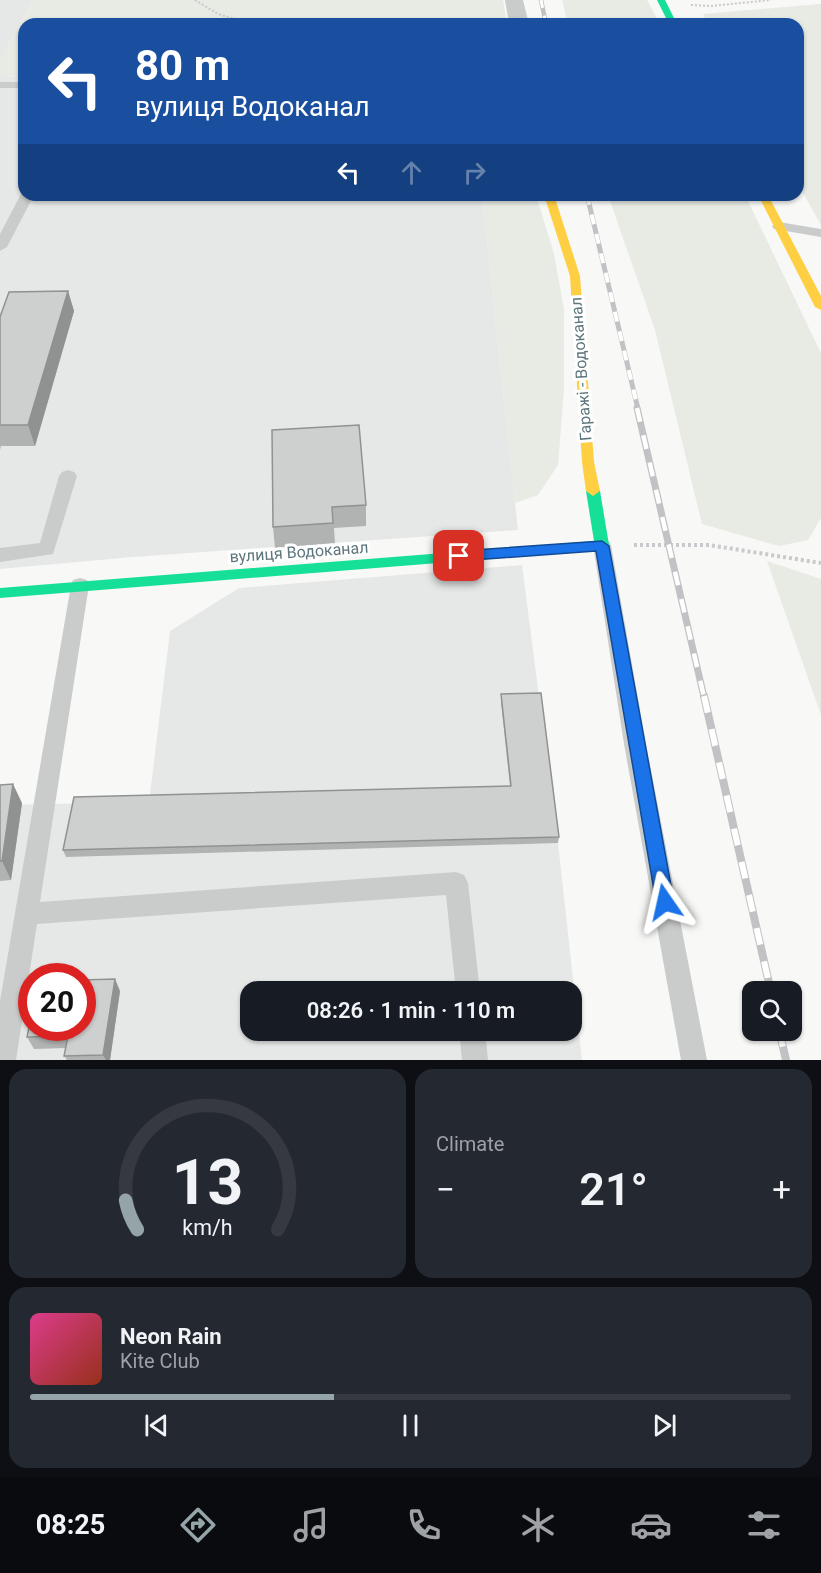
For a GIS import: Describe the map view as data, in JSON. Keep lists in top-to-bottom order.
{
  "streets": {
    "street": ["Гаражі - Водоканал", "вулиця Водоканал"]
  },
  "crossings": [
    ["Гаражі - Водоканал", "вулиця Водоканал"]
  ],
  "page": {
    "turn": ["80 m", "вулиця Водоканал"],
    "limit": "20",
    "trip": "08:26 · 1 min · 110 m",
    "tile": "Climate",
    "heat": ["−", "21°", "+"],
    "song": ["Neon Rain", "Kite Club"],
    "tabs": "08:25",
    "gauge": ["13", "km/h"]
  }
}
